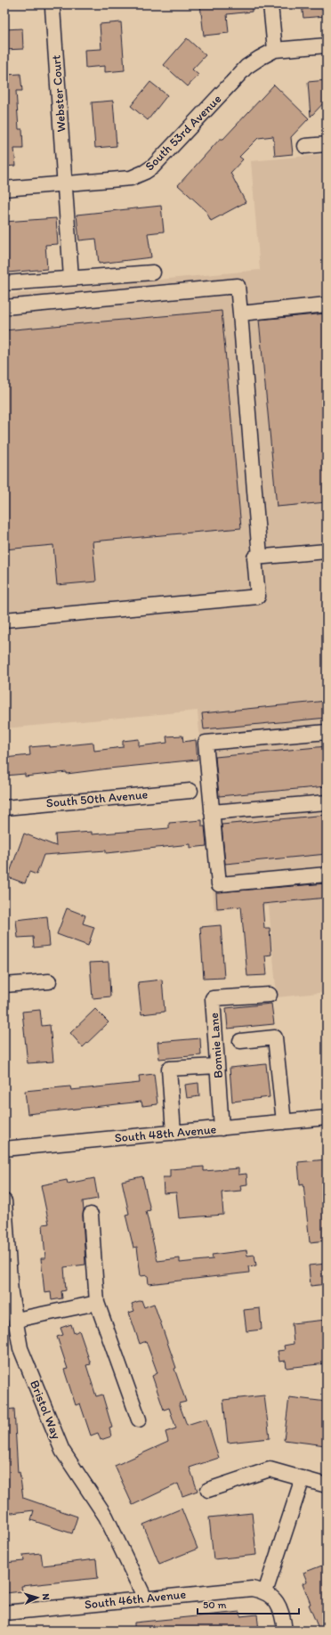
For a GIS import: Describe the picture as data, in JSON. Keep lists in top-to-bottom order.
{
  "streets": {
    "street": [
      "Webster Court",
      "South 53rd Avenue",
      "South 50th Avenue",
      "Bonnie Lane",
      "South 48th Avenue",
      "Bristol Way",
      "South 46th Avenue"
    ]
  },
  "crossings": [
    ["Webster Court", "South 53rd Avenue"],
    ["Bonnie Lane", "South 48th Avenue"],
    ["Bristol Way", "South 46th Avenue"]
  ],
  "scale_bar": "50 m",
  "north": "right"
}
